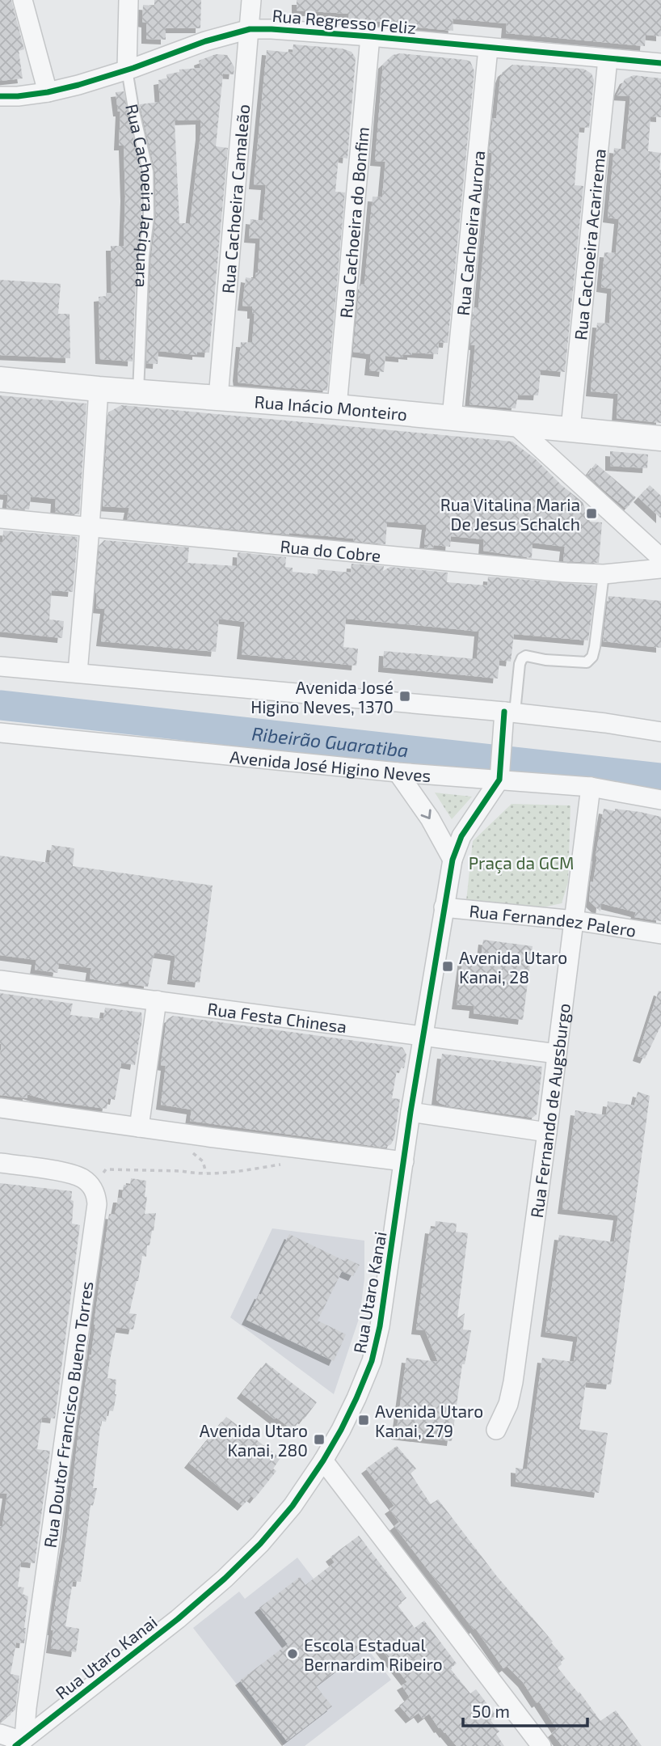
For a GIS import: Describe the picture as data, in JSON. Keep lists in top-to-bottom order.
{
  "streets": {
    "street": [
      "Rua Regresso Feliz",
      "Rua Cachoeira Jaciquara",
      "Rua Cachoeira Camaleão",
      "Rua Cachoeira do Bonfim",
      "Rua Cachoeira Aurora",
      "Rua Cachoeira Acarirema",
      "Rua Inácio Monteiro",
      "Rua do Cobre",
      "Avenida José Higino Neves",
      "Rua Fernandez Palero",
      "Rua Festa Chinesa",
      "Rua Fernando de Augsburgo",
      "Rua Utaro Kanai",
      "Rua Doutor Francisco Bueno Torres"
    ]
  },
  "crossings": [
    ["Rua Regresso Feliz", "Rua Cachoeira Jaciquara"],
    ["Rua Regresso Feliz", "Rua Cachoeira Camaleão"],
    ["Rua Regresso Feliz", "Rua Cachoeira do Bonfim"],
    ["Rua Regresso Feliz", "Rua Cachoeira Aurora"],
    ["Rua Regresso Feliz", "Rua Cachoeira Acarirema"],
    ["Rua Cachoeira Jaciquara", "Rua Inácio Monteiro"],
    ["Rua Cachoeira Camaleão", "Rua Inácio Monteiro"],
    ["Rua Cachoeira do Bonfim", "Rua Inácio Monteiro"],
    ["Rua Cachoeira Aurora", "Rua Inácio Monteiro"],
    ["Rua Cachoeira Acarirema", "Rua Inácio Monteiro"],
    ["Avenida José Higino Neves", "Rua Fernando de Augsburgo"],
    ["Avenida José Higino Neves", "Rua Utaro Kanai"],
    ["Rua Fernandez Palero", "Rua Fernando de Augsburgo"],
    ["Rua Fernandez Palero", "Rua Utaro Kanai"],
    ["Rua Festa Chinesa", "Rua Fernando de Augsburgo"],
    ["Rua Festa Chinesa", "Rua Utaro Kanai"],
    ["Rua Utaro Kanai", "Rua Doutor Francisco Bueno Torres"]
  ],
  "water": ["Ribeirão Guaratiba"],
  "parks": ["Praça da GCM"],
  "places": {
    "transit": [
      "Rua Vitalina Maria De Jesus Schalch",
      "Avenida José Higino Neves, 1370",
      "Avenida Utaro Kanai, 28",
      "Avenida Utaro Kanai, 279",
      "Avenida Utaro Kanai, 280"
    ],
    "other": ["Escola Estadual Bernardim Ribeiro"]
  },
  "scale_bar": "50 m"
}
